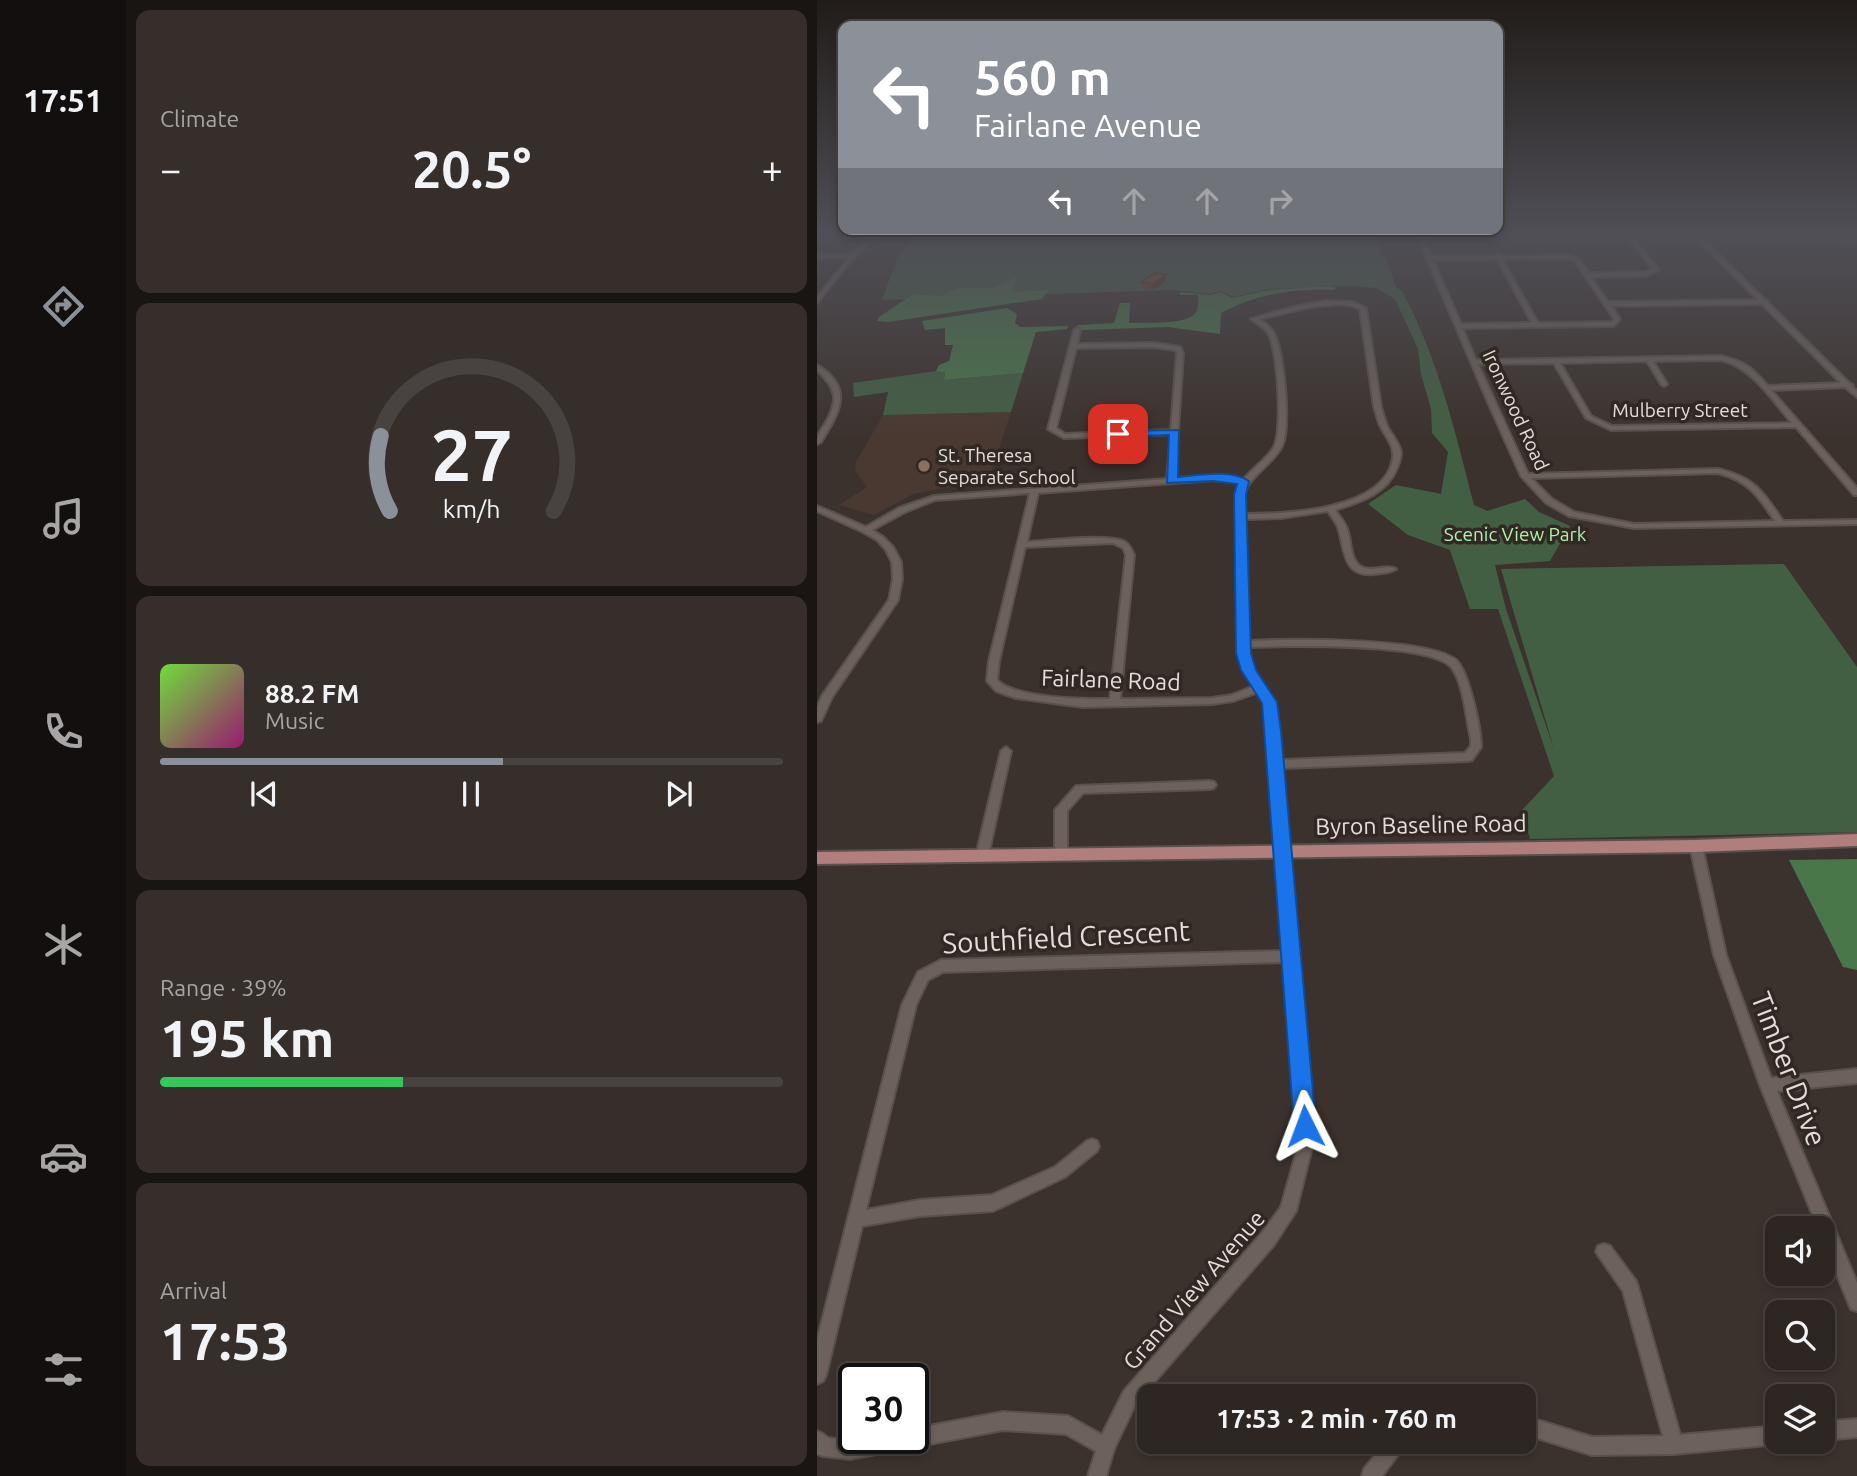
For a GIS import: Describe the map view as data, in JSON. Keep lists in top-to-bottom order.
{
  "streets": {
    "main road": ["Byron Baseline Road"],
    "street": [
      "Ironwood Road",
      "Mulberry Street",
      "Fairlane Road",
      "Southfield Crescent",
      "Timber Drive",
      "Grand View Avenue"
    ]
  },
  "crossings": [
    ["Fairlane Road", "Grand View Avenue"],
    ["Byron Baseline Road", "Timber Drive"],
    ["Byron Baseline Road", "Grand View Avenue"],
    ["Southfield Crescent", "Grand View Avenue"]
  ],
  "parks": ["Scenic View Park"],
  "places": ["St. Theresa Separate School"],
  "page": {
    "tabs": "17:51",
    "tile": [
      "Climate",
      ["Range · 39%", "195 km"],
      ["Arrival", "17:53"]
    ],
    "turn": ["560 m", "Fairlane Avenue"],
    "heat": ["−", "20.5°", "+"],
    "song": ["88.2 FM", "Music"],
    "limit": "30",
    "trip": "17:53 · 2 min · 760 m",
    "gauge": ["27", "km/h"]
  }
}
